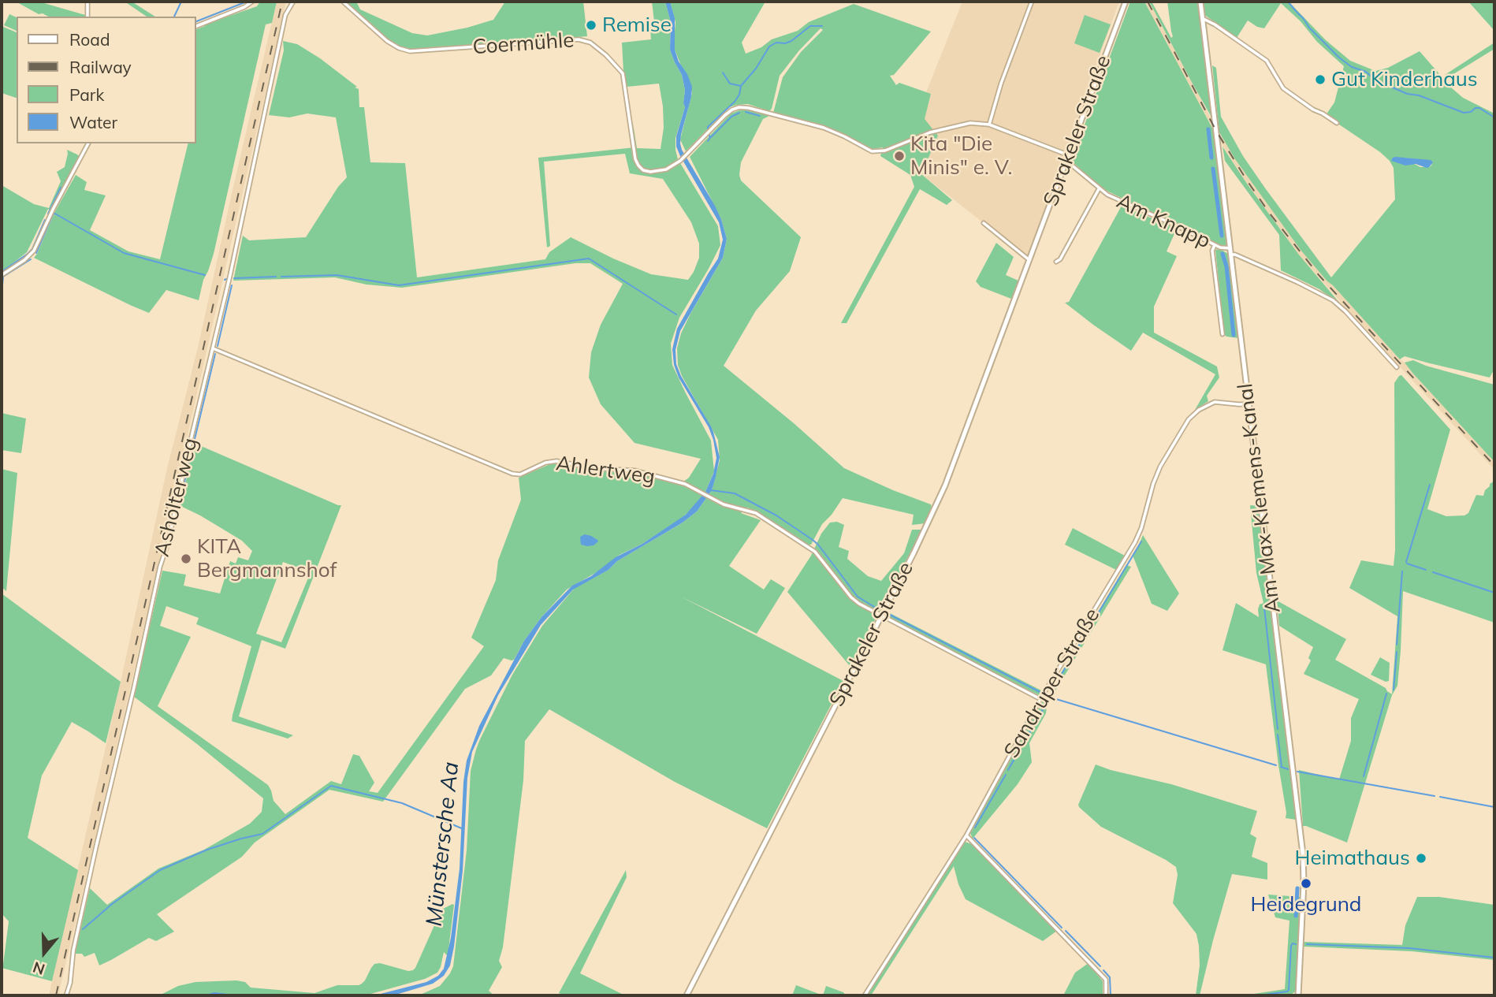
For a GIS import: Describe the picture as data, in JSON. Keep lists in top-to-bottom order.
{
  "streets": {
    "main road": ["Sprakeler Straße", "Am Max-Klemens-Kanal"],
    "street": [
      "Coermühle",
      "Am Knapp",
      "Ahlertweg",
      "Ashölterweg",
      "Sandruper Straße"
    ]
  },
  "crossings": [
    ["Coermühle", "Sprakeler Straße"],
    ["Sprakeler Straße", "Am Knapp"],
    ["Sprakeler Straße", "Ahlertweg"],
    ["Am Knapp", "Am Max-Klemens-Kanal"],
    ["Ahlertweg", "Ashölterweg"],
    ["Ahlertweg", "Sandruper Straße"],
    ["Am Max-Klemens-Kanal", "Sandruper Straße"]
  ],
  "water": ["Münstersche Aa"],
  "places": [
    "Remise",
    "Gut Kinderhaus",
    "Kita \"Die Minis\" e. V.",
    "KITA Bergmannshof",
    "Heimathaus",
    "Heidegrund"
  ],
  "legend": [
    "Road",
    "Railway",
    "Park",
    "Water"
  ],
  "north": "bottom"
}
